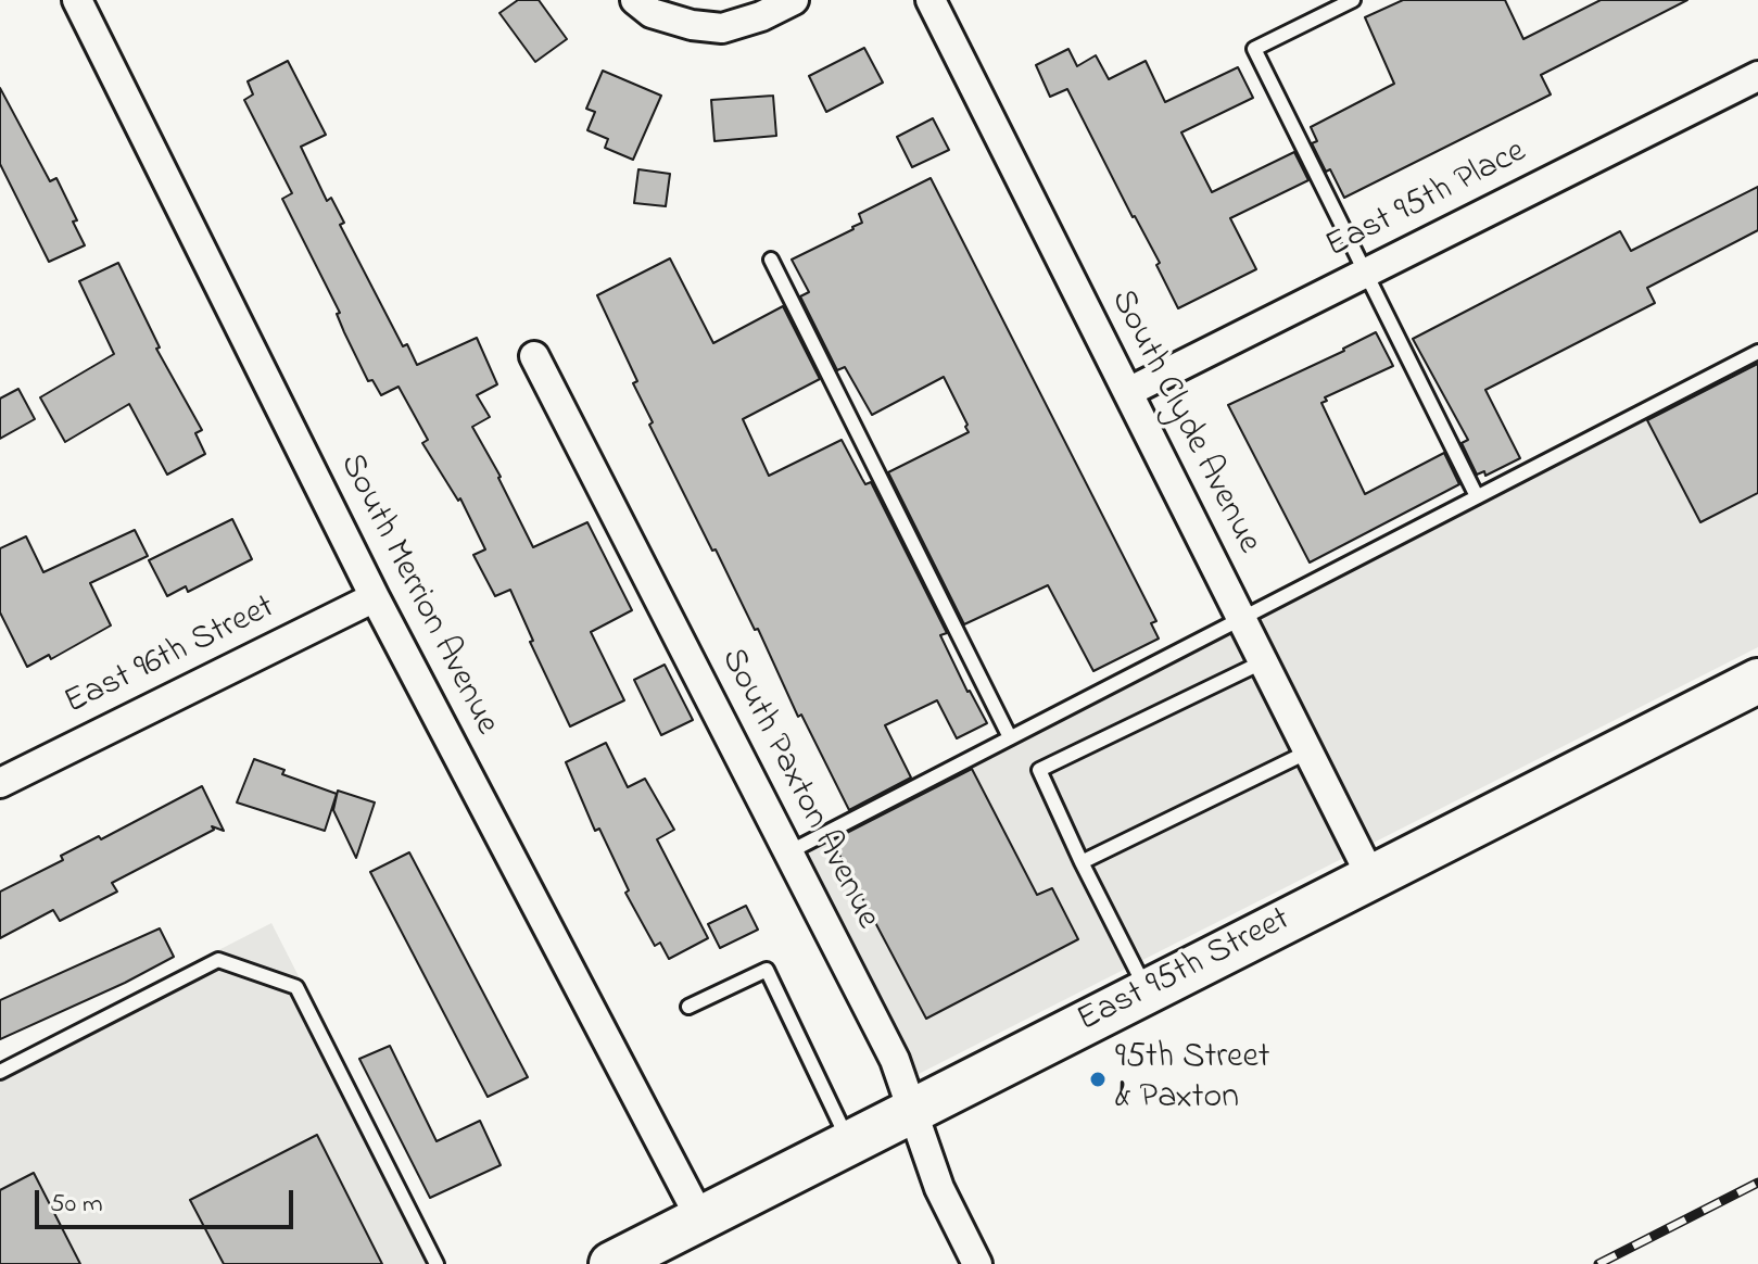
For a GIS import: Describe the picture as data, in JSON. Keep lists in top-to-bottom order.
{
  "streets": {
    "main road": ["East 95th Street"],
    "street": [
      "East 95th Place",
      "South Clyde Avenue",
      "South Merrion Avenue",
      "East 96th Street",
      "South Paxton Avenue"
    ]
  },
  "crossings": [
    ["East 95th Place", "South Clyde Avenue"],
    ["South Clyde Avenue", "East 95th Street"],
    ["South Merrion Avenue", "East 96th Street"],
    ["South Merrion Avenue", "East 95th Street"],
    ["South Paxton Avenue", "East 95th Street"]
  ],
  "places": ["95th Street & Paxton"],
  "scale_bar": "50 m"
}
